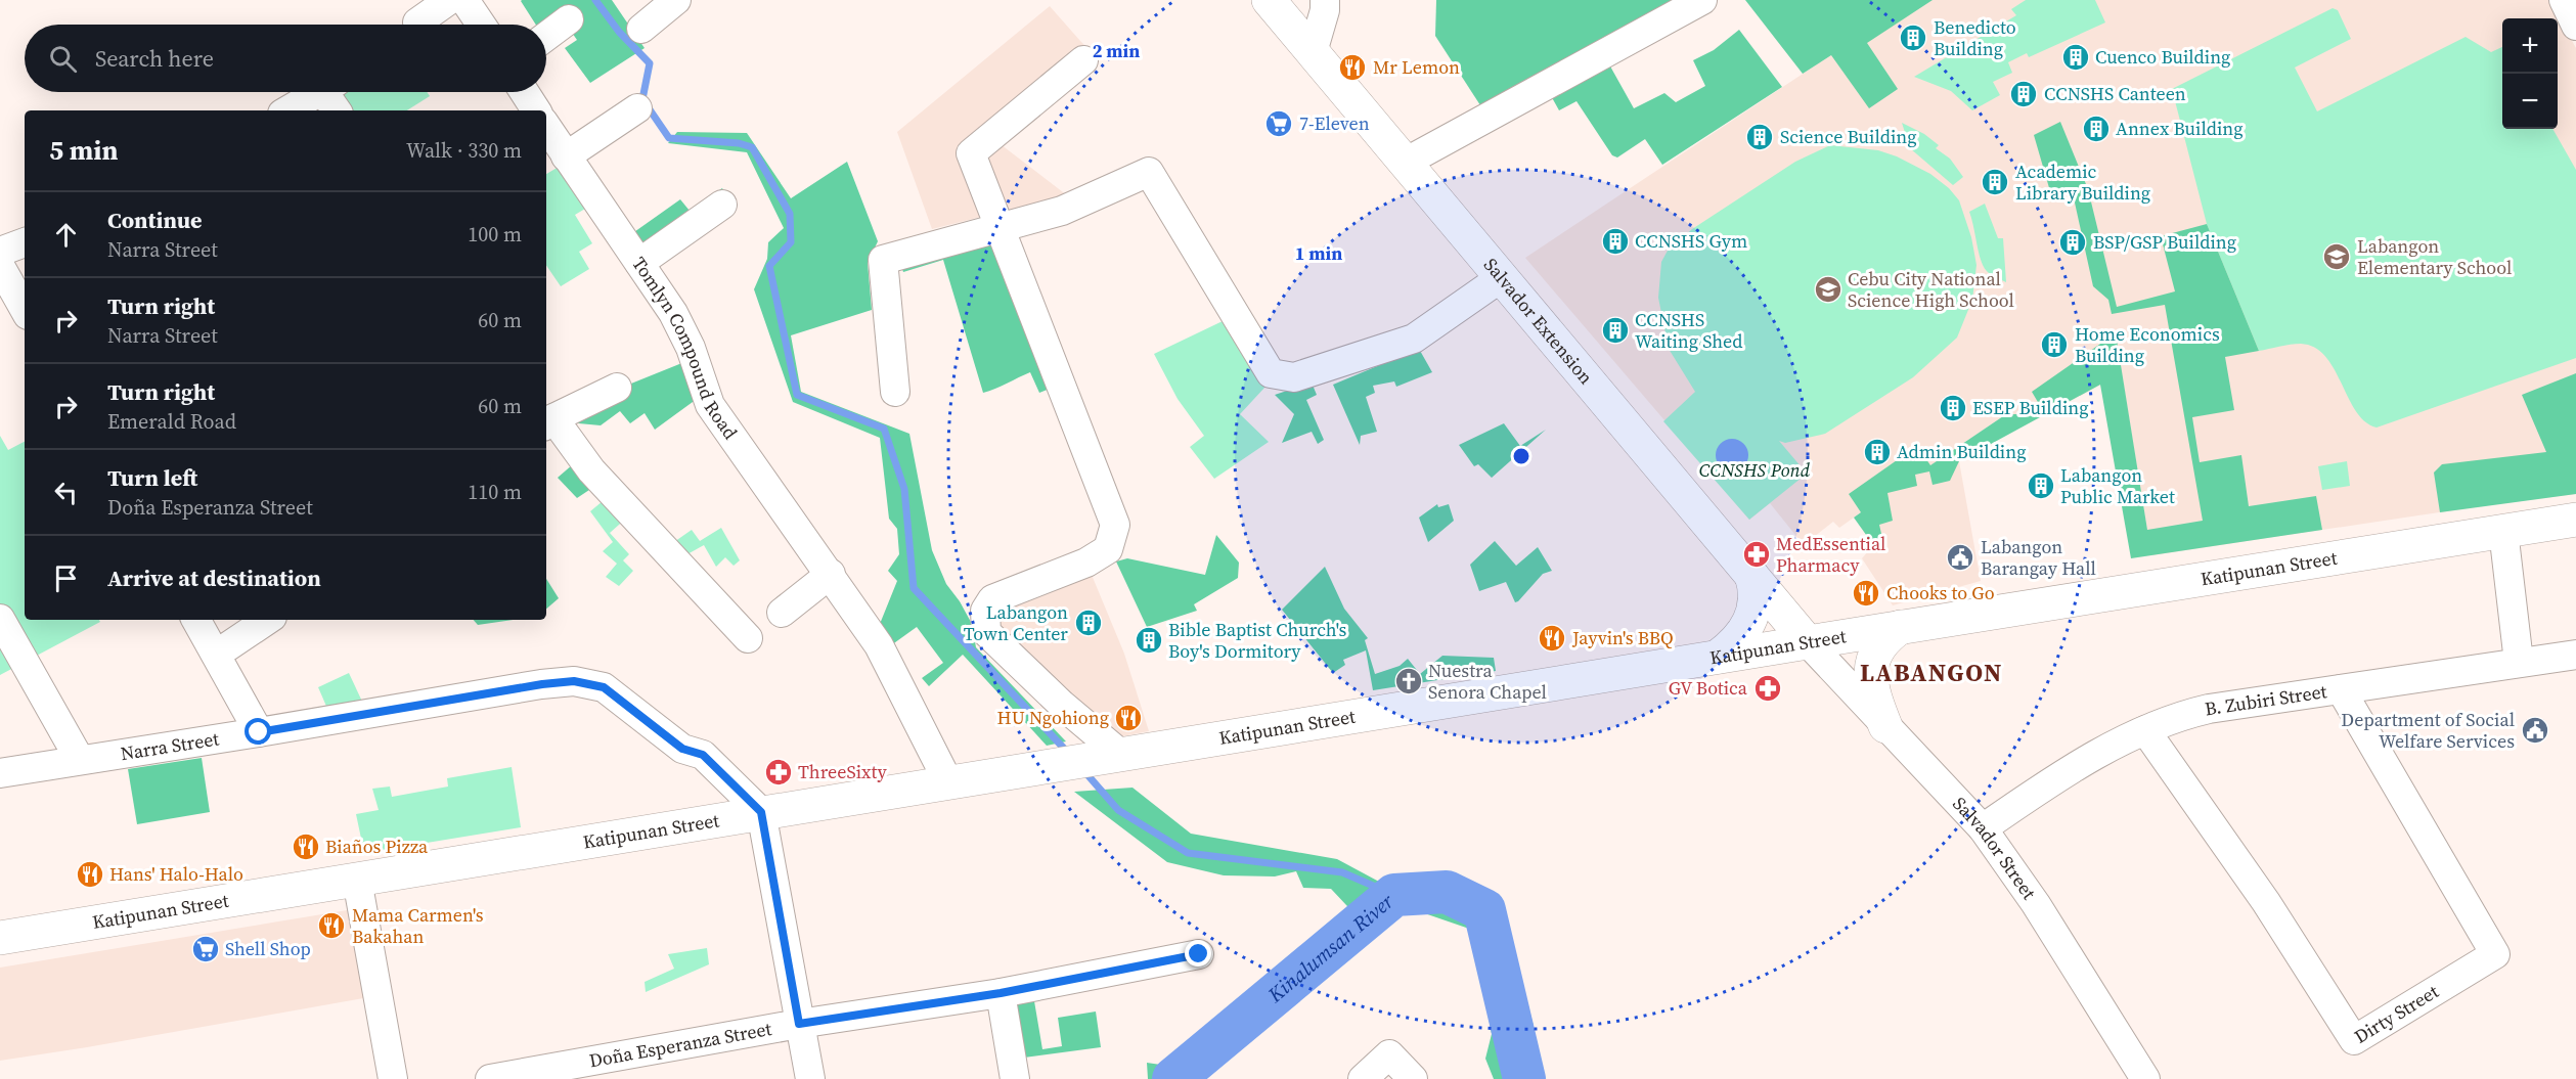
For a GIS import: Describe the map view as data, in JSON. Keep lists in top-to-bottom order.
{
  "streets": {
    "main road": ["Salvador Extension", "Katipunan Street"],
    "street": [
      "Tomlyn Compound Road",
      "B. Zubiri Street",
      "Narra Street",
      "Salvador Street",
      "Dirty Street",
      "Doña Esperanza Street"
    ]
  },
  "crossings": [
    ["Salvador Extension", "Katipunan Street"],
    ["Salvador Extension", "Salvador Street"],
    ["Tomlyn Compound Road", "Katipunan Street"],
    ["Katipunan Street", "Narra Street"],
    ["Katipunan Street", "Salvador Street"],
    ["B. Zubiri Street", "Salvador Street"],
    ["B. Zubiri Street", "Dirty Street"]
  ],
  "districts": ["LABANGON"],
  "water": ["Kinalumsan River"],
  "parks": ["CCNSHS Pond"],
  "places": {
    "building": [
      "Benedicto Building",
      "Cuenco Building",
      "CCNSHS Canteen",
      "Annex Building",
      "Science Building",
      "Academic Library Building",
      "CCNSHS Gym",
      "BSP/GSP Building",
      "CCNSHS Waiting Shed",
      "Home Economics Building",
      "ESEP Building",
      "Admin Building",
      "Labangon Public Market",
      "Labangon Town Center",
      "Bible Baptist Church's Boy's Dormitory"
    ],
    "restaurant": [
      "Mr Lemon",
      "Chooks to Go",
      "Jayvin's BBQ",
      "HU Ngohiong",
      "Biaños Pizza",
      "Hans' Halo-Halo",
      "Mama Carmen's Bakahan"
    ],
    "supermarket": ["7-Eleven", "Shell Shop"],
    "school or university": ["Labangon Elementary School", "Cebu City National Science High School"],
    "pharmacy": ["MedEssential Pharmacy", "GV Botica", "ThreeSixty"],
    "public building": ["Labangon Barangay Hall", "Department of Social Welfare Services"],
    "church": ["Nuestra Senora Chapel"]
  },
  "page": {
    "map_buttons": ["+", "−"],
    "search": "Search here",
    "heading": ["5 min", "Walk · 330 m"],
    "list": [
      ["Continue", "Narra Street", "100 m"],
      ["Turn right", "Narra Street", "60 m"],
      ["Turn right", "Emerald Road", "60 m"],
      ["Turn left", "Doña Esperanza Street", "110 m"],
      "Arrive at destination"
    ]
  },
  "rings": ["2 min", "1 min"]
}
